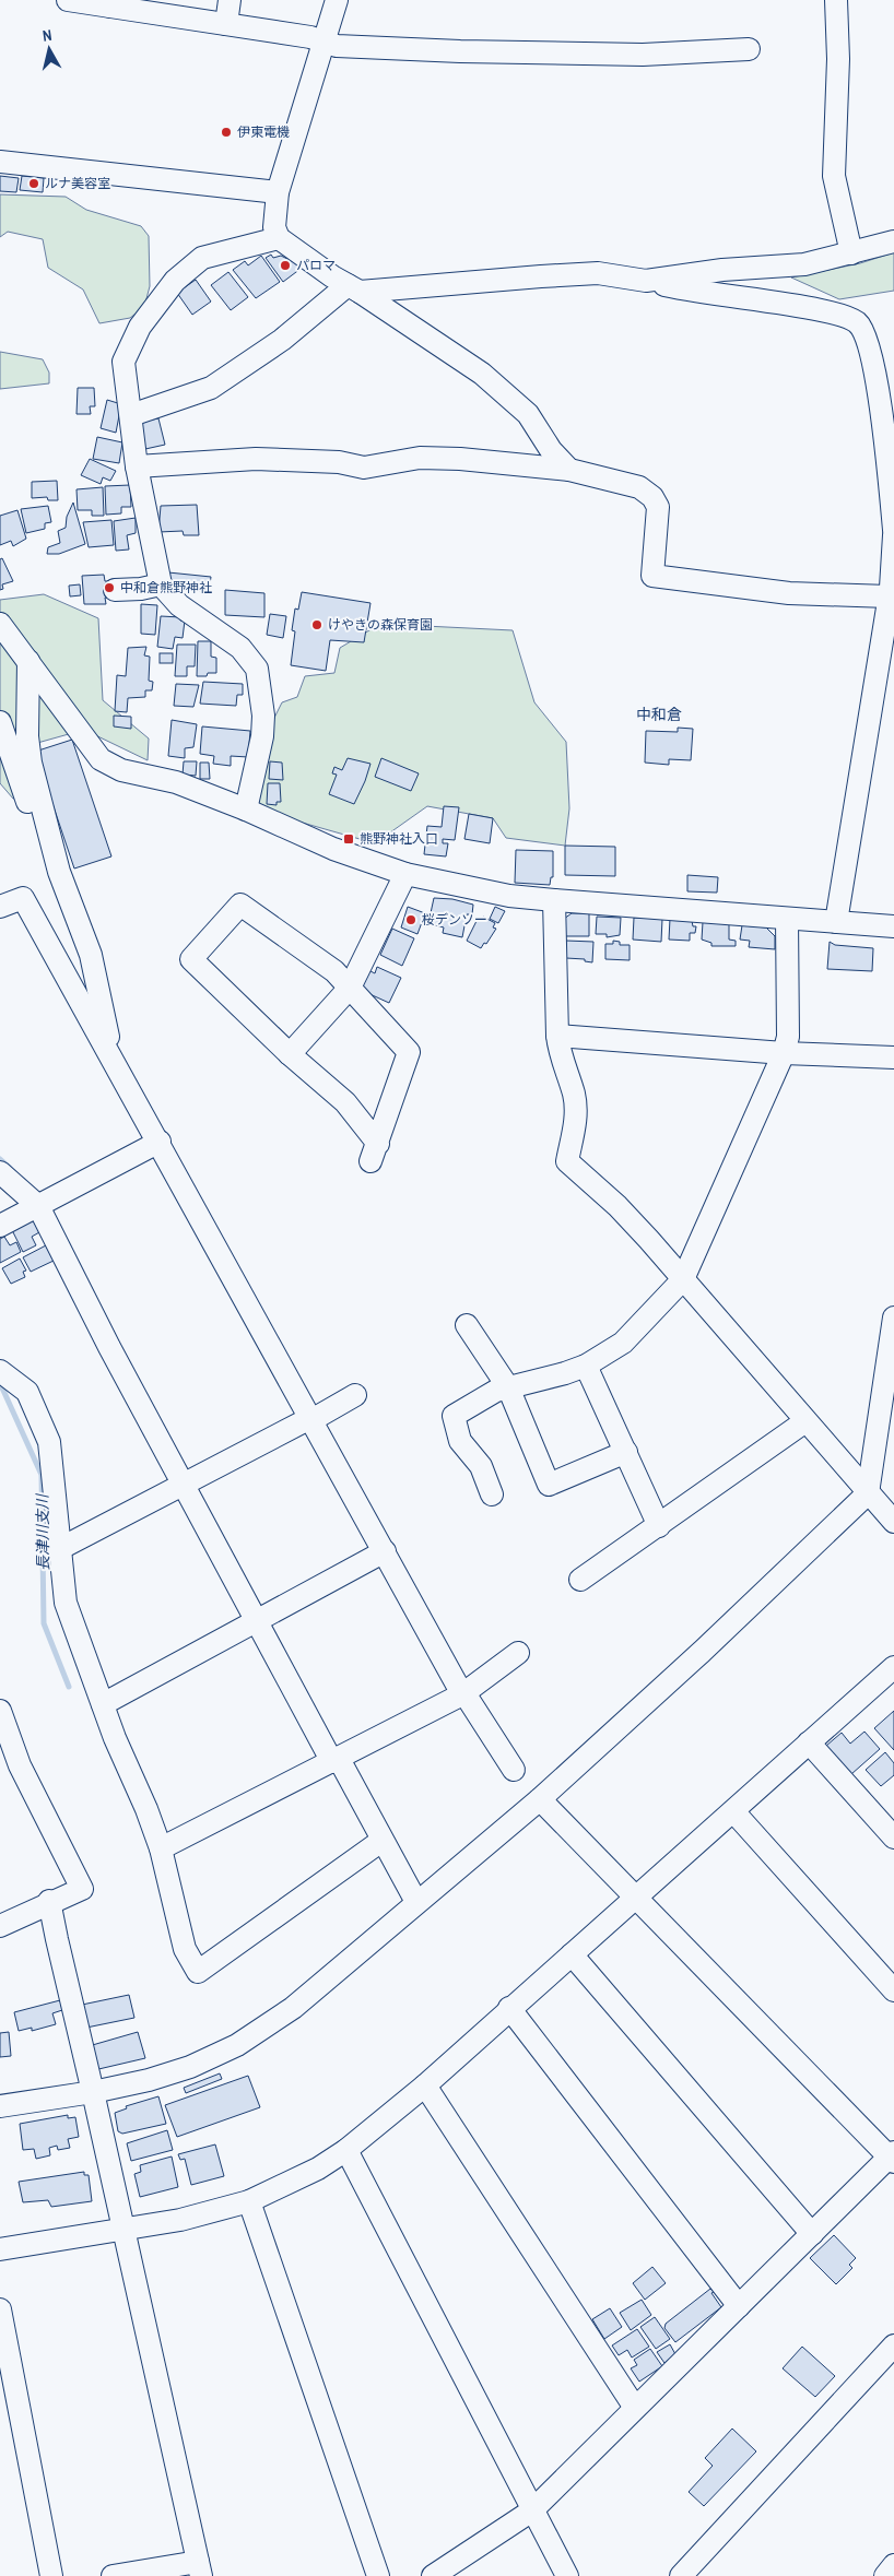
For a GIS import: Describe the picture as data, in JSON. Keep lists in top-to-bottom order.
{
  "districts": ["中和倉"],
  "water": ["長津川支川"],
  "places": {
    "other": [
      "伊東電機",
      "ルナ美容室",
      "パロマ",
      "中和倉熊野神社",
      "けやきの森保育園",
      "桜デンソー"
    ],
    "transit": ["熊野神社入口"]
  },
  "north": "top"
}
